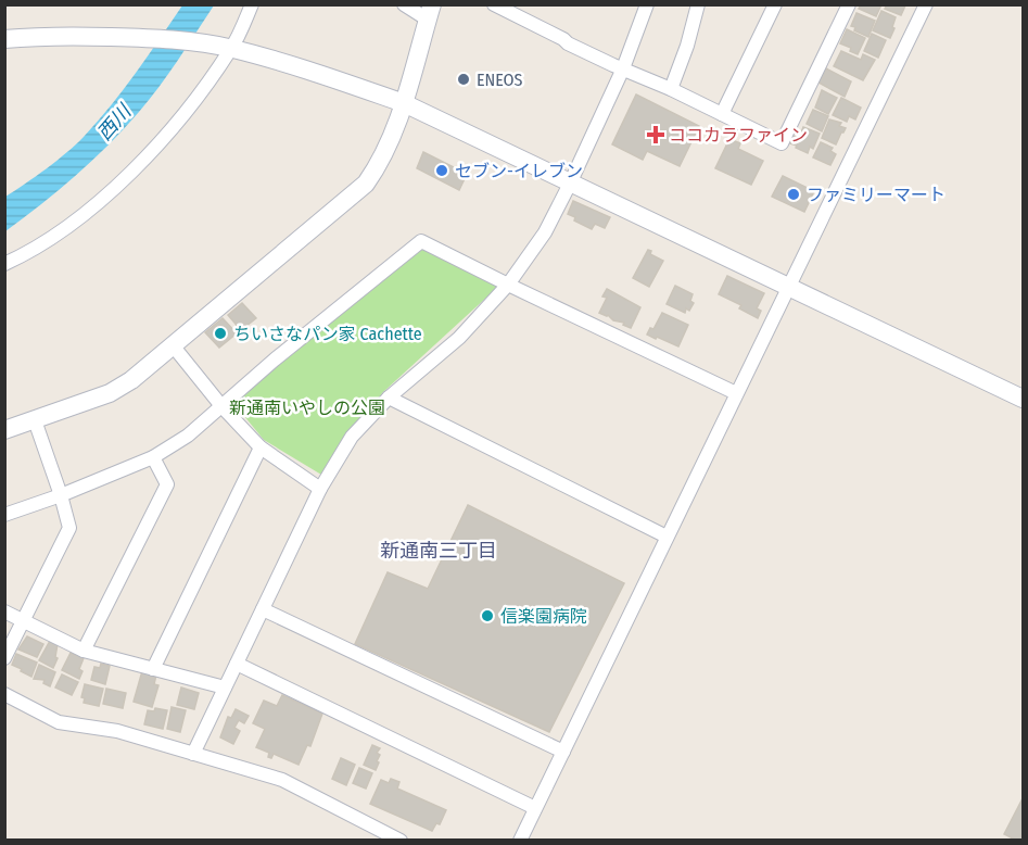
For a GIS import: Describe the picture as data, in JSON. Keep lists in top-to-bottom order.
{
  "districts": ["新通南三丁目"],
  "water": ["西川"],
  "parks": ["新通南いやしの公園"],
  "places": {
    "other": [
      "ENEOS",
      "セブン-イレブン",
      "ファミリーマート",
      "ちいさなパン家 Cachette",
      "信楽園病院"
    ],
    "health": ["ココカラファイン"]
  }
}
